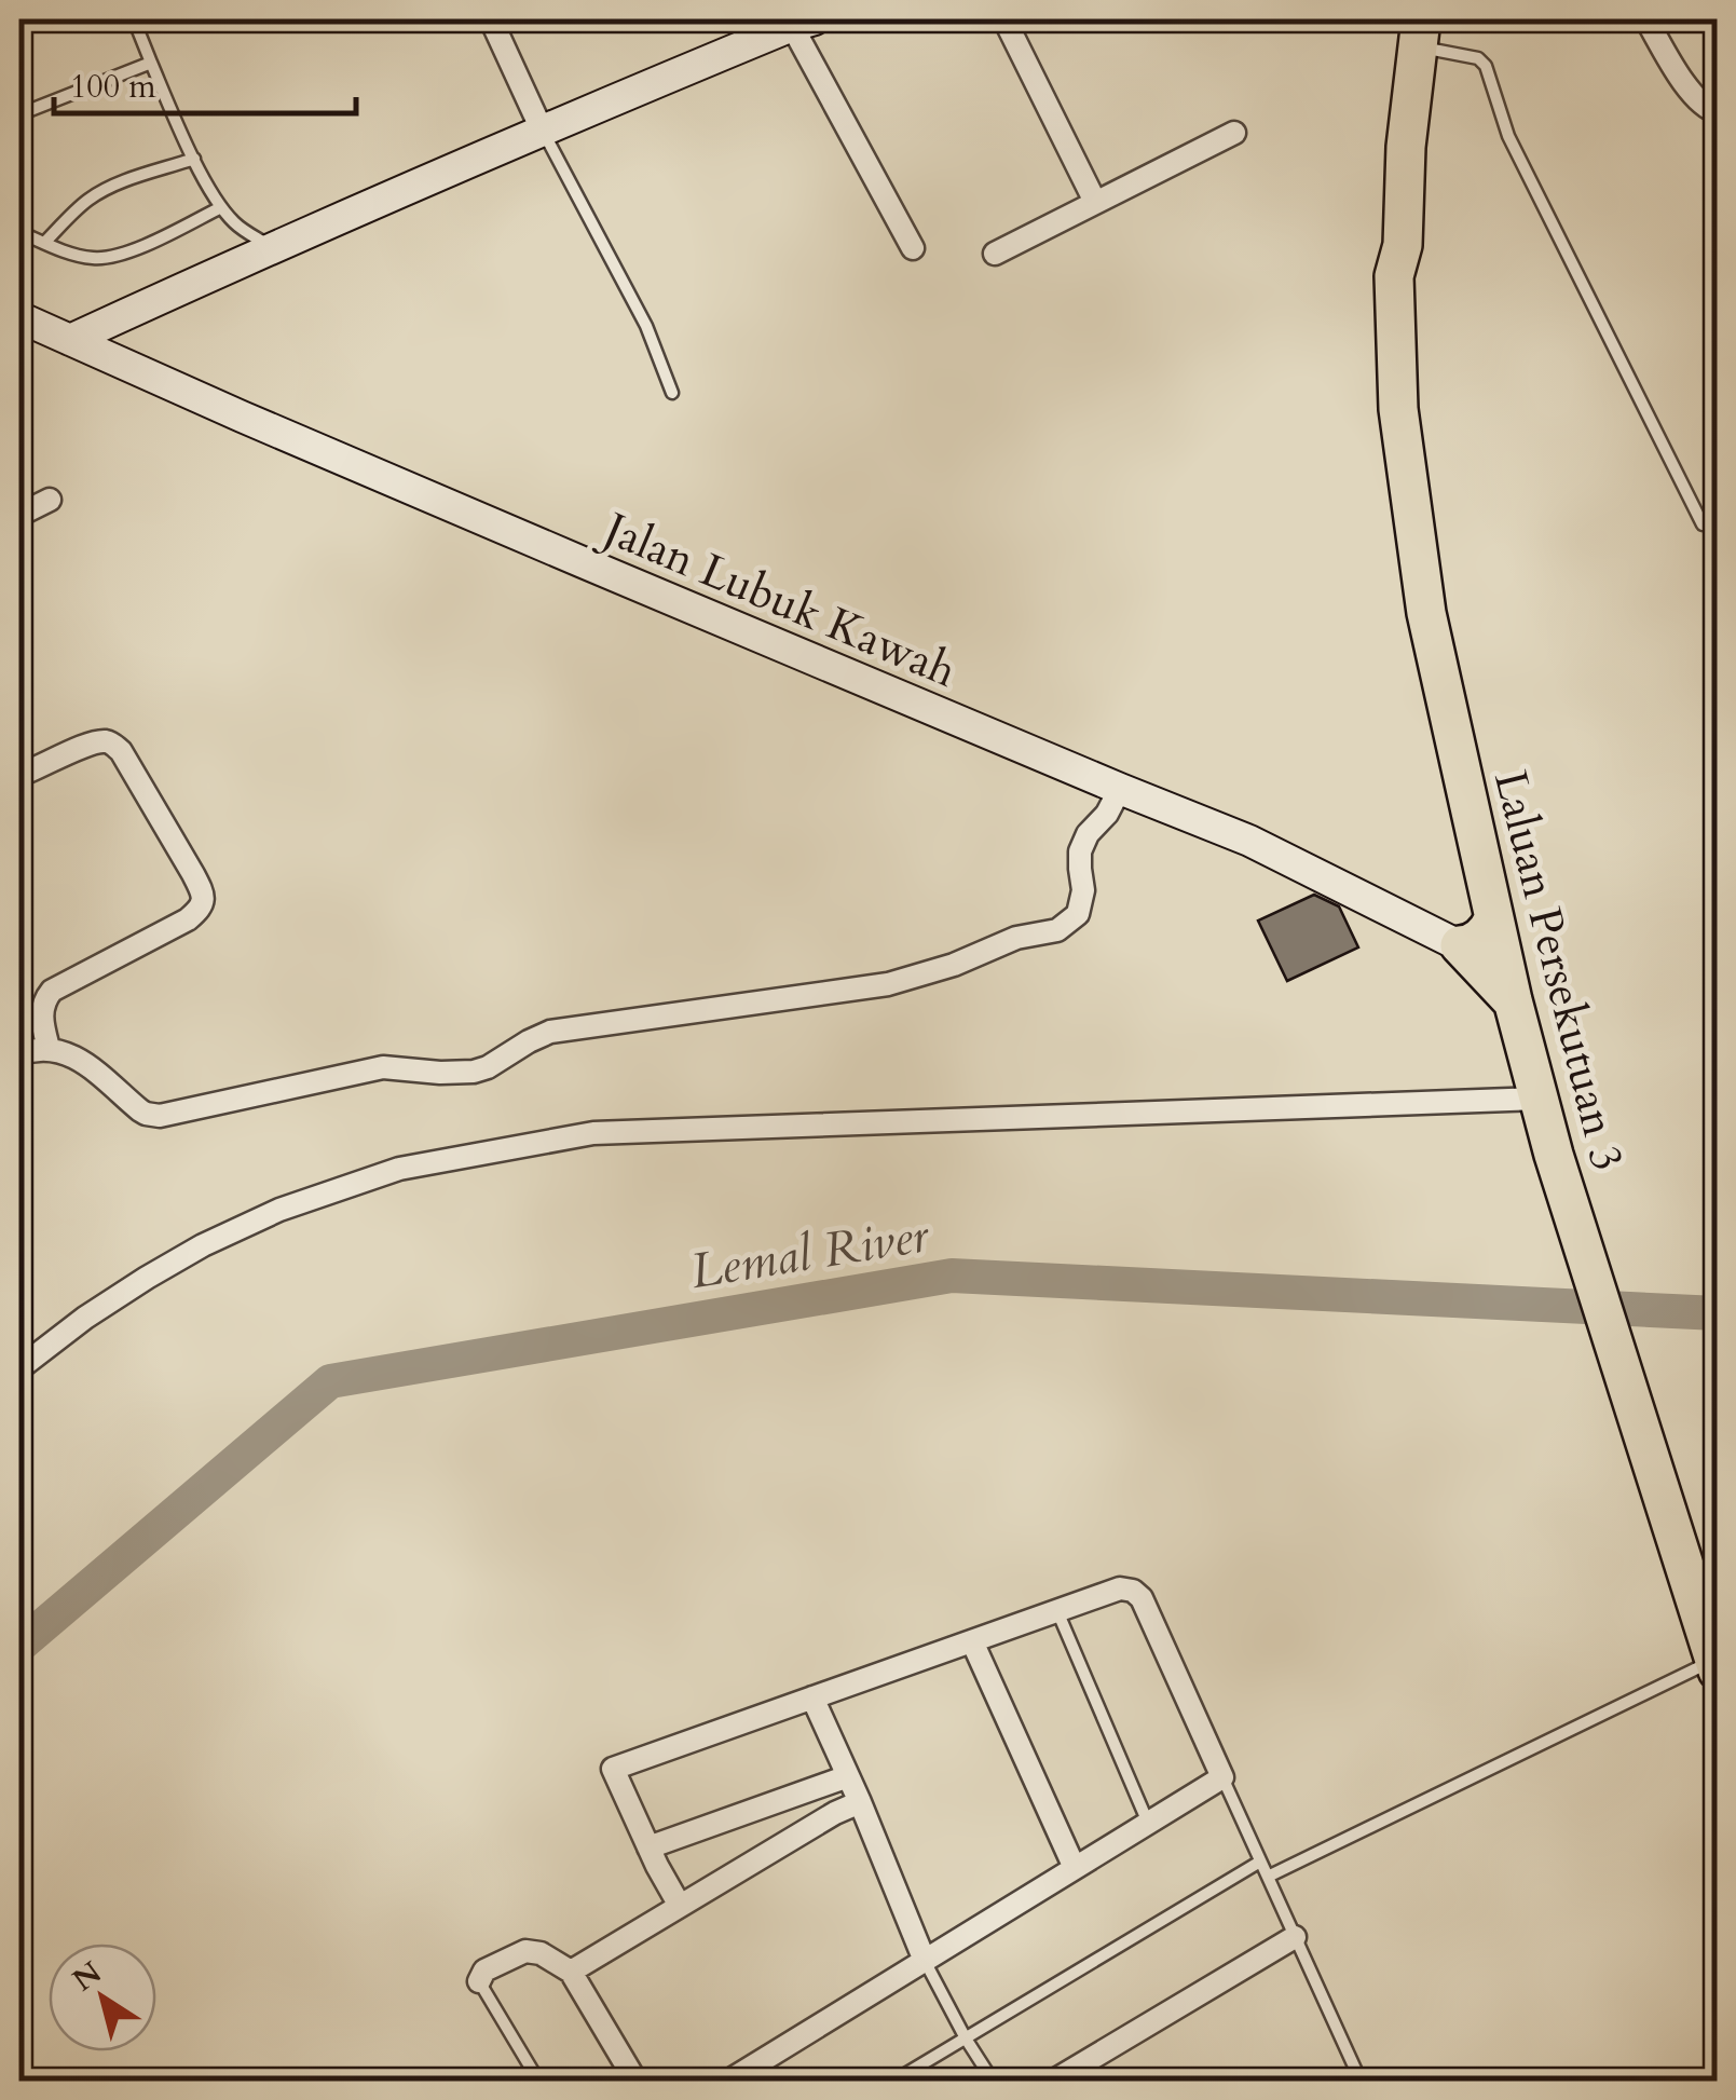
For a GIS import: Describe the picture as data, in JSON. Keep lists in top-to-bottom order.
{
  "streets": {
    "highway": ["Laluan Persekutuan 3"],
    "main road": ["Jalan Lubuk Kawah"]
  },
  "water": ["Lemal River"],
  "scale_bar": "100 m",
  "north": "top left"
}
